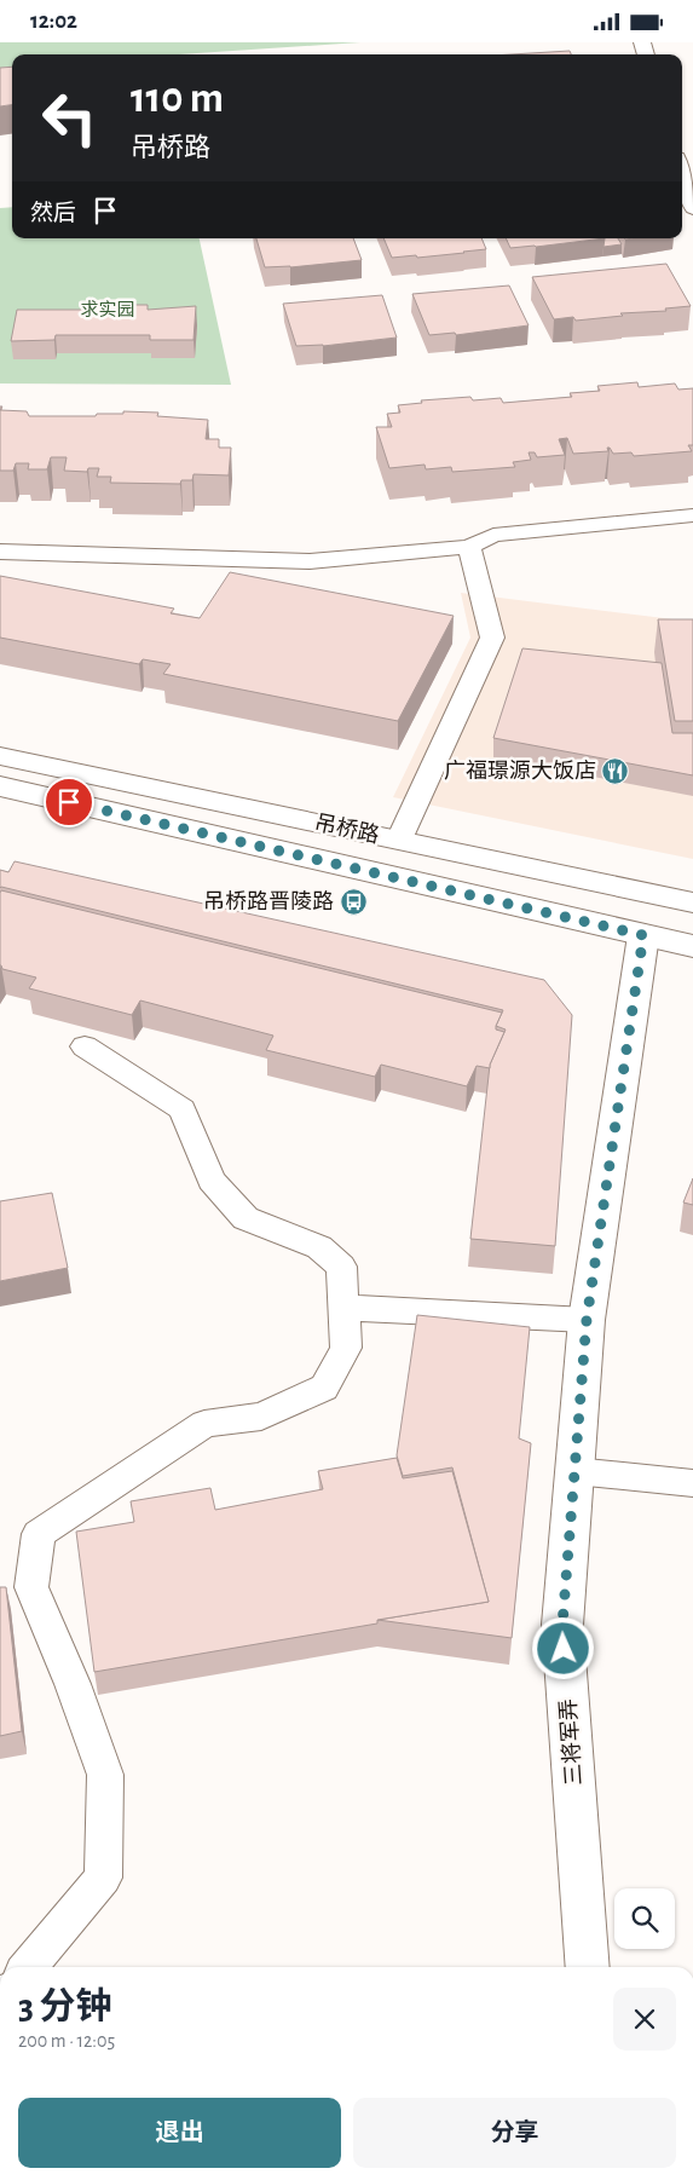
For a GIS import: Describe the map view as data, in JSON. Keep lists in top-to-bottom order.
{
  "streets": {
    "main road": ["吊桥路", "三将军弄"]
  },
  "crossings": [
    ["吊桥路", "三将军弄"]
  ],
  "parks": ["求实园"],
  "places": {
    "restaurant": ["广福璟源大饭店"],
    "bus stop": ["吊桥路晋陵路"]
  },
  "page": {
    "status": "12:02",
    "turn": ["110 m", "吊桥路"],
    "then": "然后",
    "heading": ["3 分钟", "200 m · 12:05"],
    "buttons": ["退出", "分享"]
  }
}
